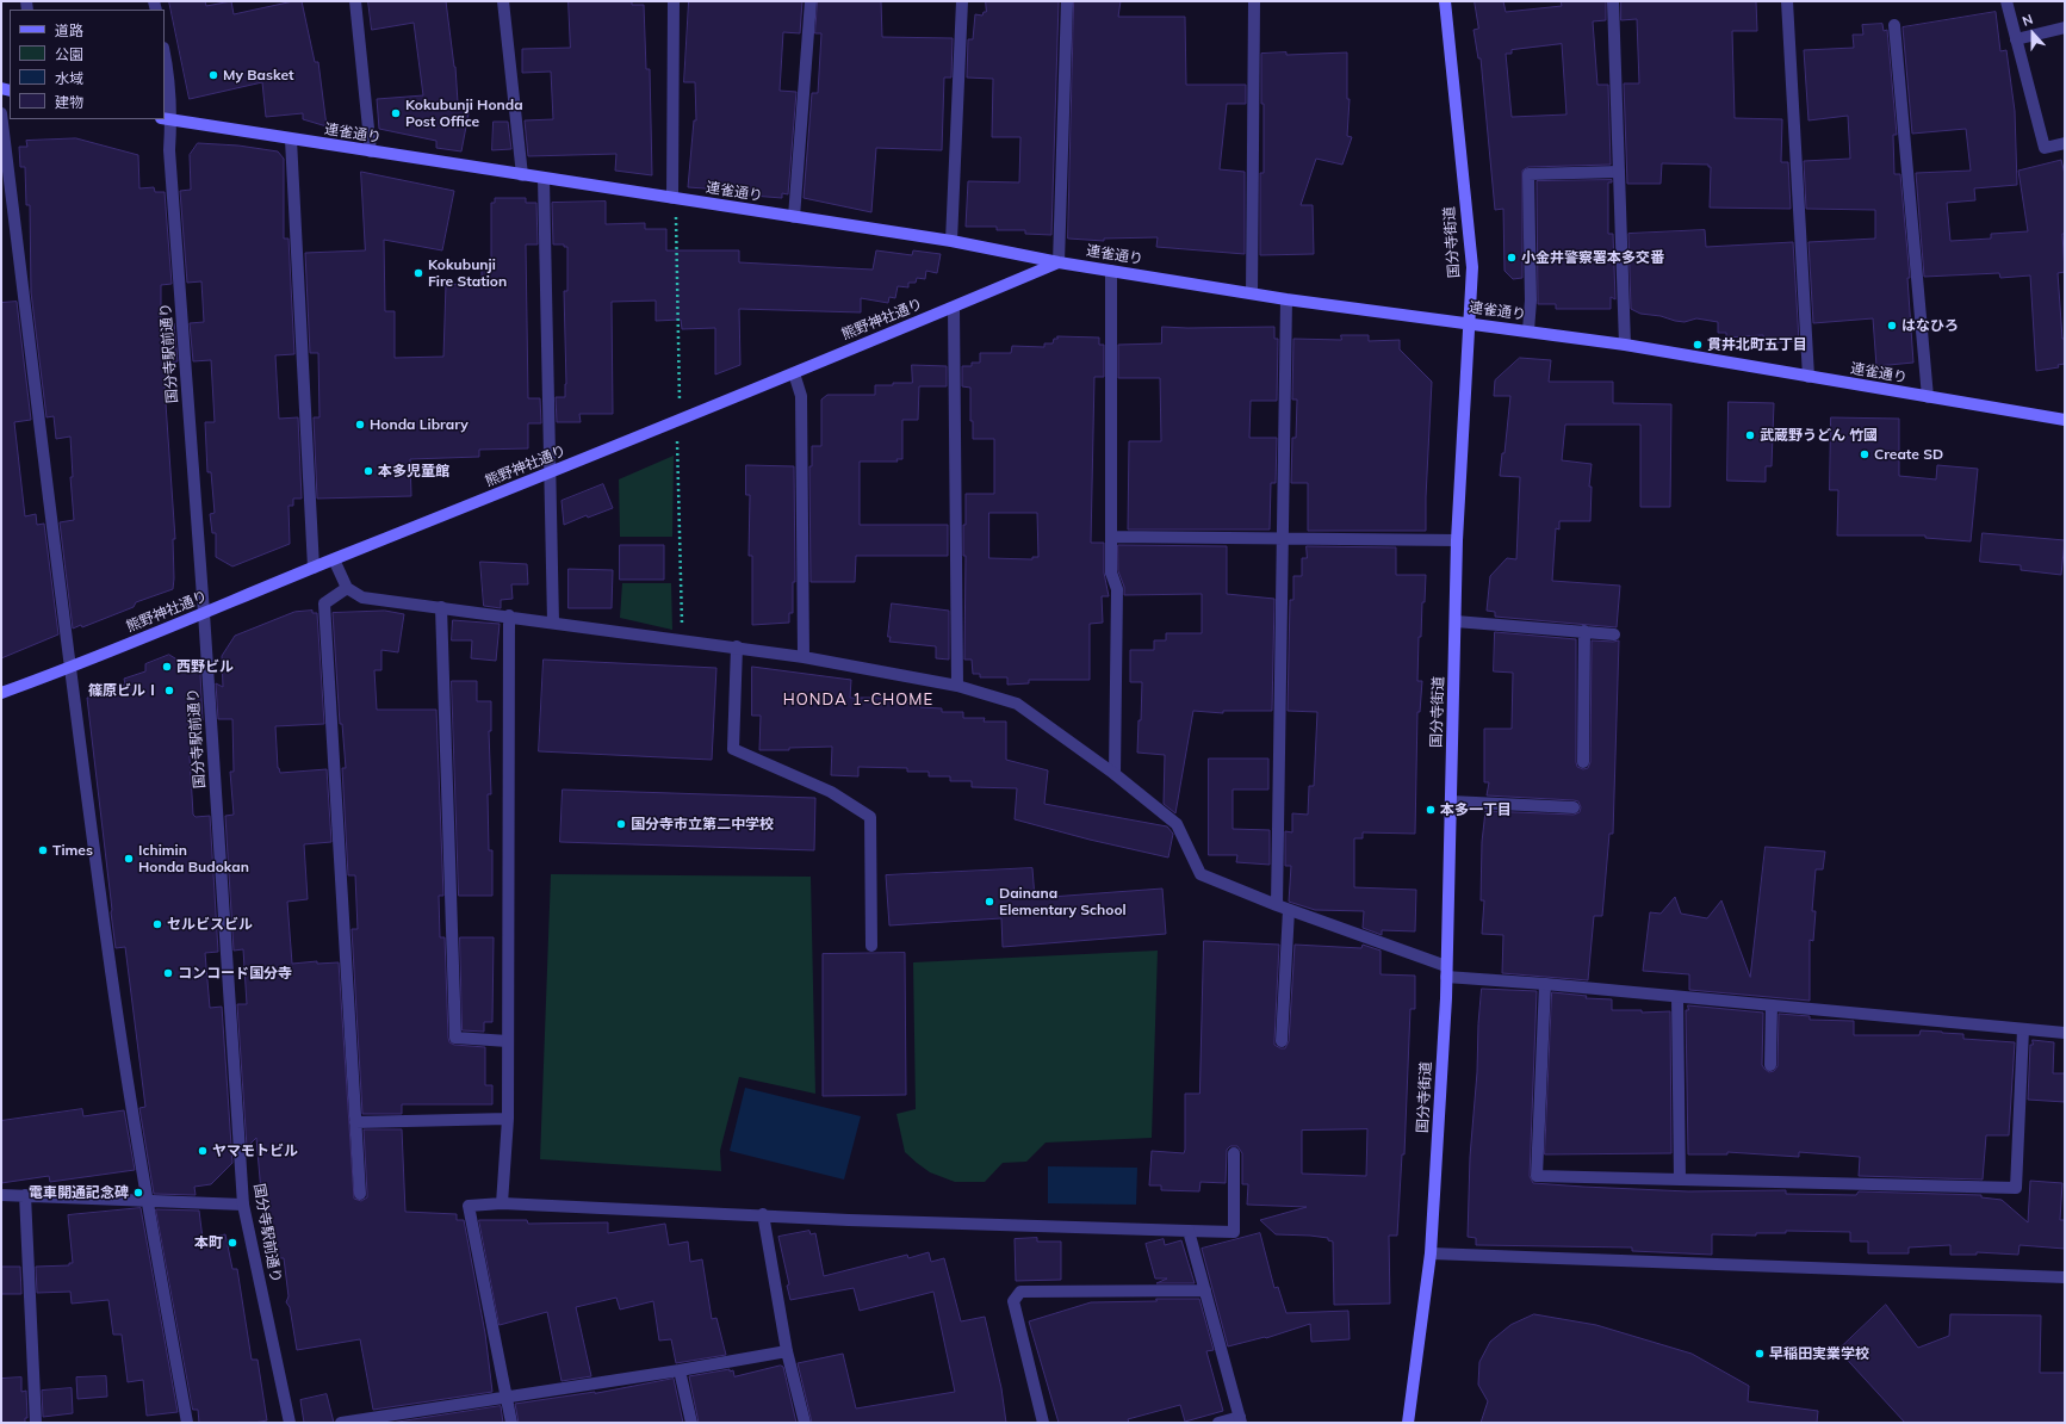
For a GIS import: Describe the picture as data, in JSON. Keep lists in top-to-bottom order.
{
  "streets": {
    "main road": ["連雀通り", "国分寺街道", "熊野神社通り"],
    "street": ["国分寺駅前通り"]
  },
  "crossings": [
    ["連雀通り", "国分寺街道"],
    ["連雀通り", "熊野神社通り"],
    ["連雀通り", "国分寺駅前通り"],
    ["熊野神社通り", "国分寺駅前通り"]
  ],
  "districts": ["HONDA 1-CHOME"],
  "places": [
    "My Basket",
    "Kokubunji Honda Post Office",
    "小金井警察署本多交番",
    "Kokubunji Fire Station",
    "はなひろ",
    "貫井北町五丁目",
    "Honda Library",
    "武蔵野うどん 竹國",
    "Create SD",
    "本多児童館",
    "西野ビル",
    "篠原ビルⅠ",
    "本多一丁目",
    "国分寺市立第二中学校",
    "Times",
    "Ichimin Honda Budokan",
    "Dainana Elementary School",
    "セルビスビル",
    "コンコード国分寺",
    "ヤマモトビル",
    "電車開通記念碑",
    "本町",
    "早稲田実業学校"
  ],
  "legend": [
    "道路",
    "公園",
    "水域",
    "建物"
  ],
  "north": "top"
}
